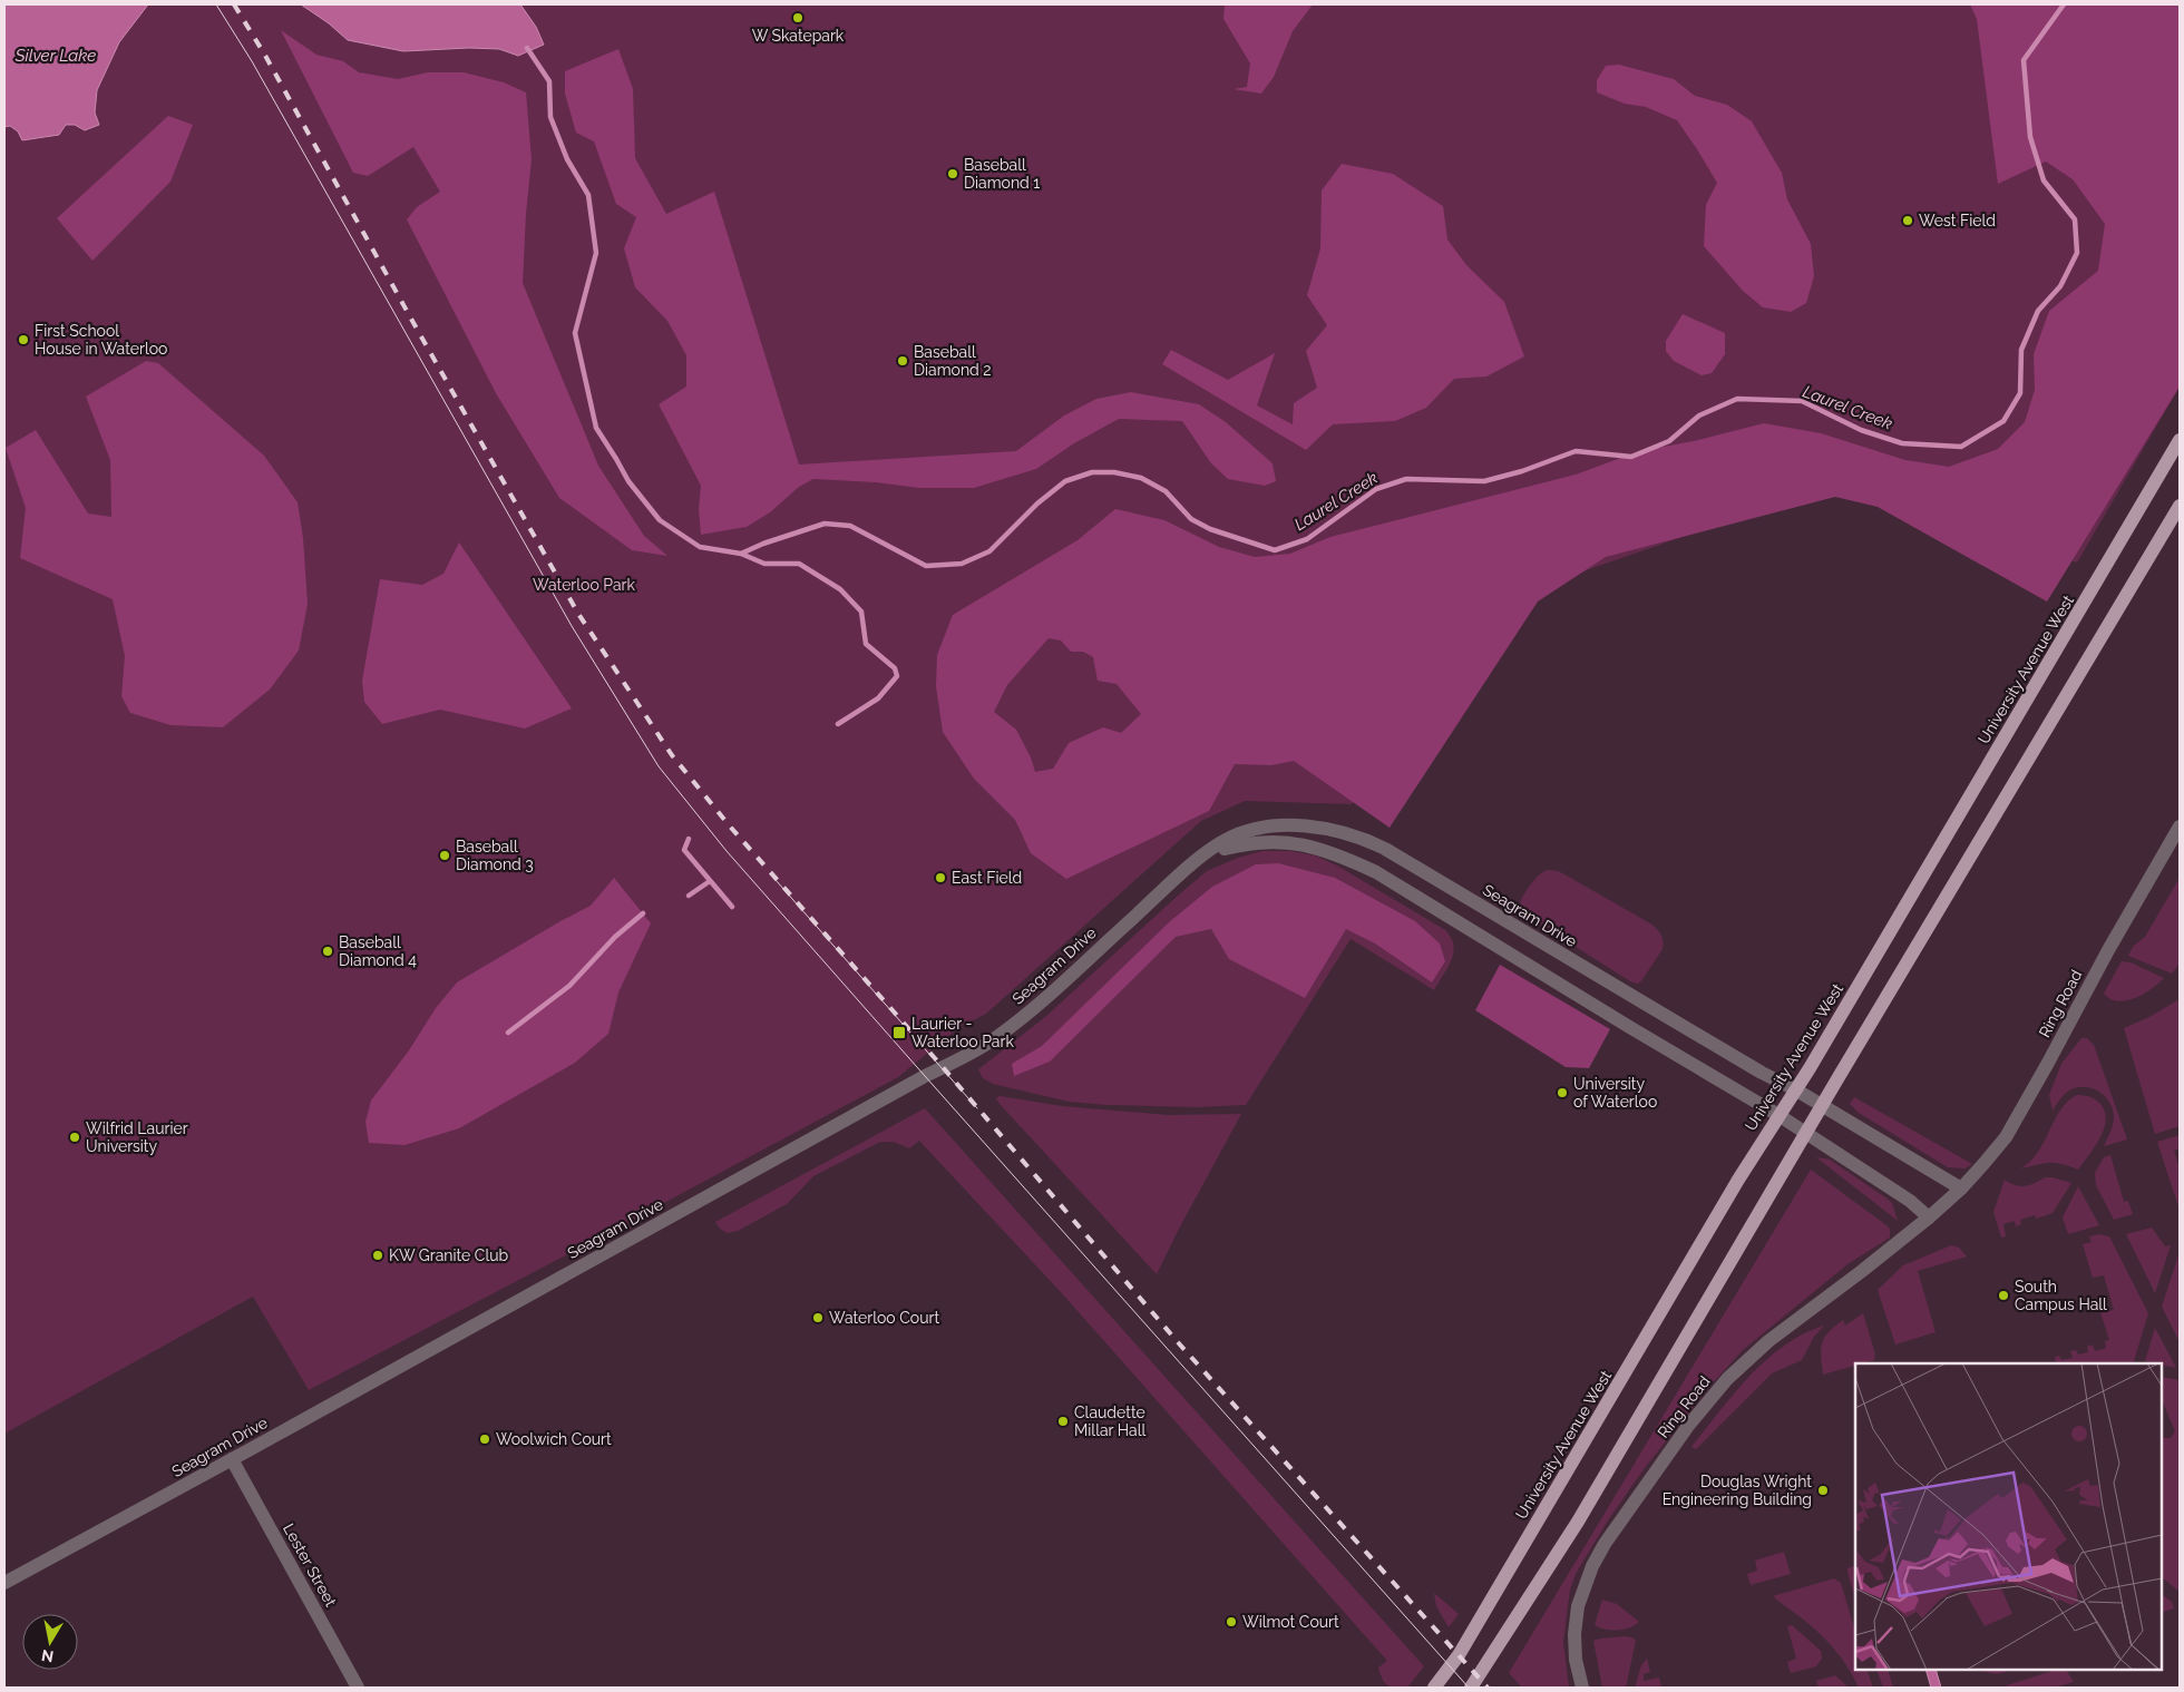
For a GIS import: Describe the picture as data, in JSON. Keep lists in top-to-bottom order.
{
  "streets": {
    "main road": ["University Avenue West"],
    "street": ["Seagram Drive", "Ring Road", "Lester Street"]
  },
  "crossings": [
    ["University Avenue West", "Seagram Drive"],
    ["Seagram Drive", "Lester Street"]
  ],
  "water": ["Silver Lake", "Laurel Creek"],
  "parks": ["Waterloo Park"],
  "places": {
    "other": [
      "W Skatepark",
      "Baseball Diamond 1",
      "West Field",
      "First School House in Waterloo",
      "Baseball Diamond 2",
      "Baseball Diamond 3",
      "East Field",
      "Baseball Diamond 4",
      "University of Waterloo",
      "Wilfrid Laurier University",
      "KW Granite Club",
      "South Campus Hall",
      "Waterloo Court",
      "Claudette Millar Hall",
      "Woolwich Court",
      "Douglas Wright Engineering Building",
      "Wilmot Court"
    ],
    "transit": ["Laurier - Waterloo Park"]
  },
  "north": "bottom"
}
